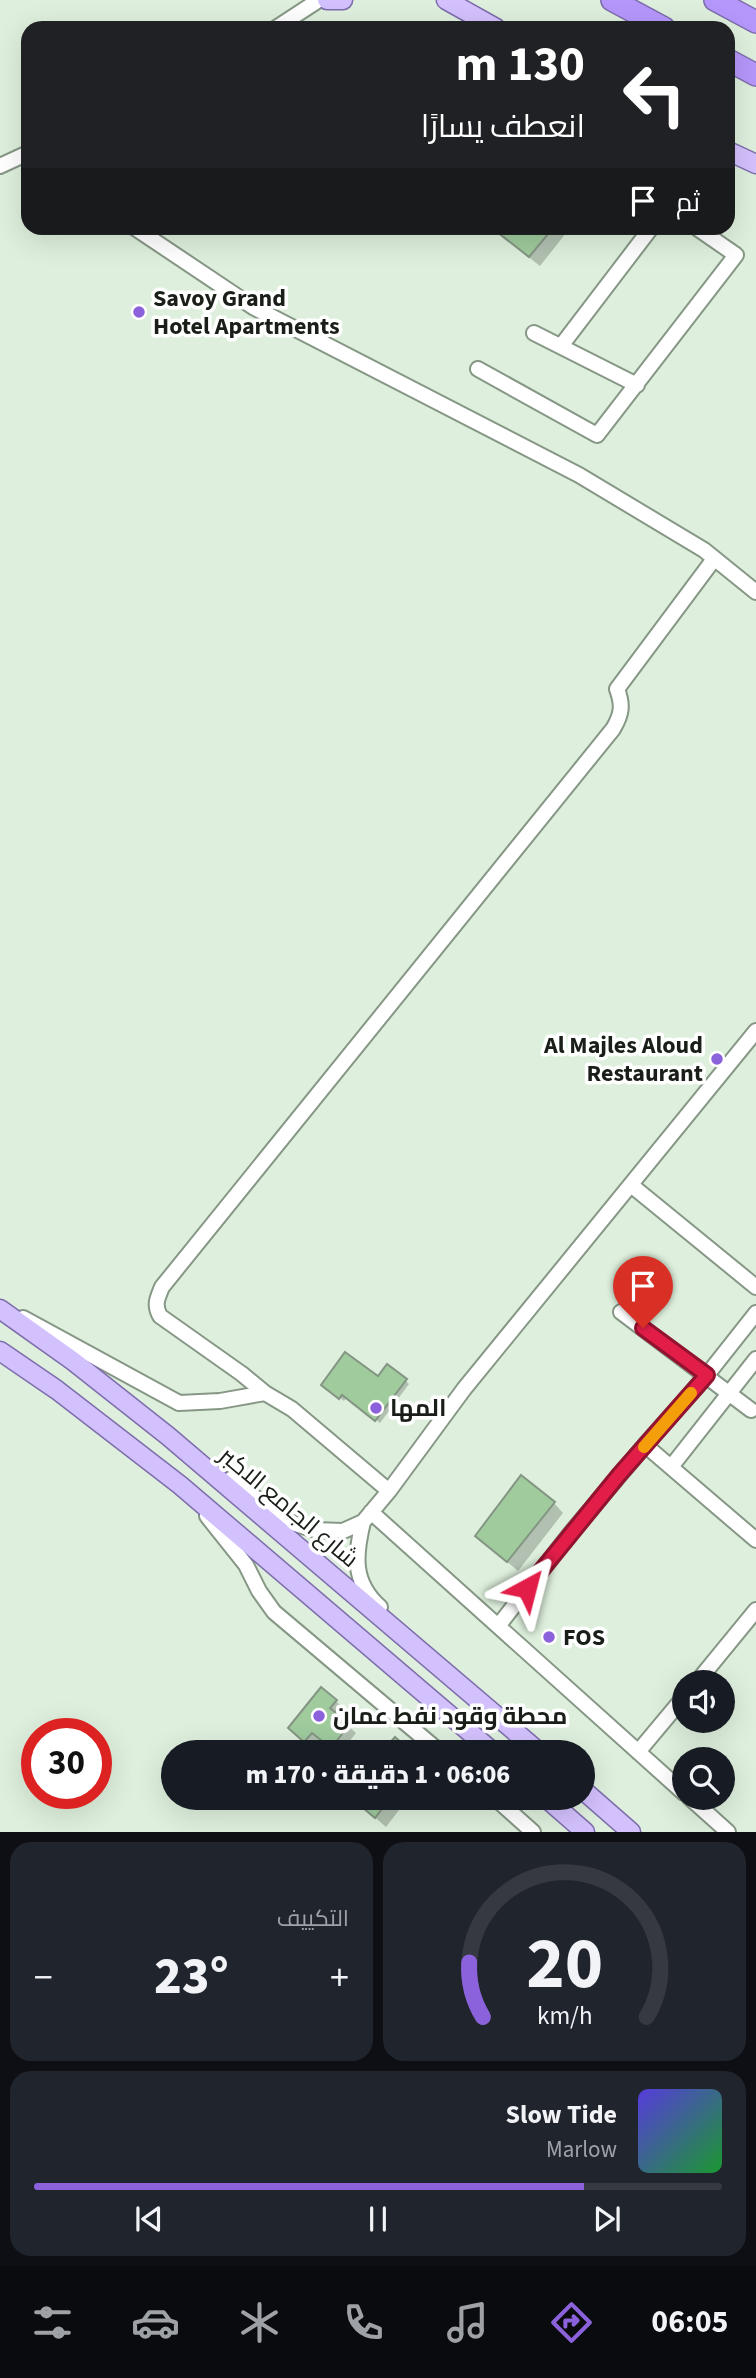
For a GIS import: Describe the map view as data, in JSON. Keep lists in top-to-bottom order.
{
  "streets": {
    "main road": ["شارع الجامع الاكبر"]
  },
  "places": [
    "Savoy Grand Hotel Apartments",
    "Al Majles Aloud Restaurant",
    "المه‍ا",
    "FOS",
    "محطة وقود نفط عمان"
  ],
  "page": {
    "turn": ["130 m", "انعطف يسارًا"],
    "then": "ثم",
    "limit": "30",
    "trip": "06:06 · 1 دقيقة · 170 m",
    "tile": "التكييف",
    "heat": ["−", "23°", "+"],
    "song": ["Slow Tide", "Marlow"],
    "tabs": "06:05",
    "gauge": ["20", "km/h"]
  }
}
